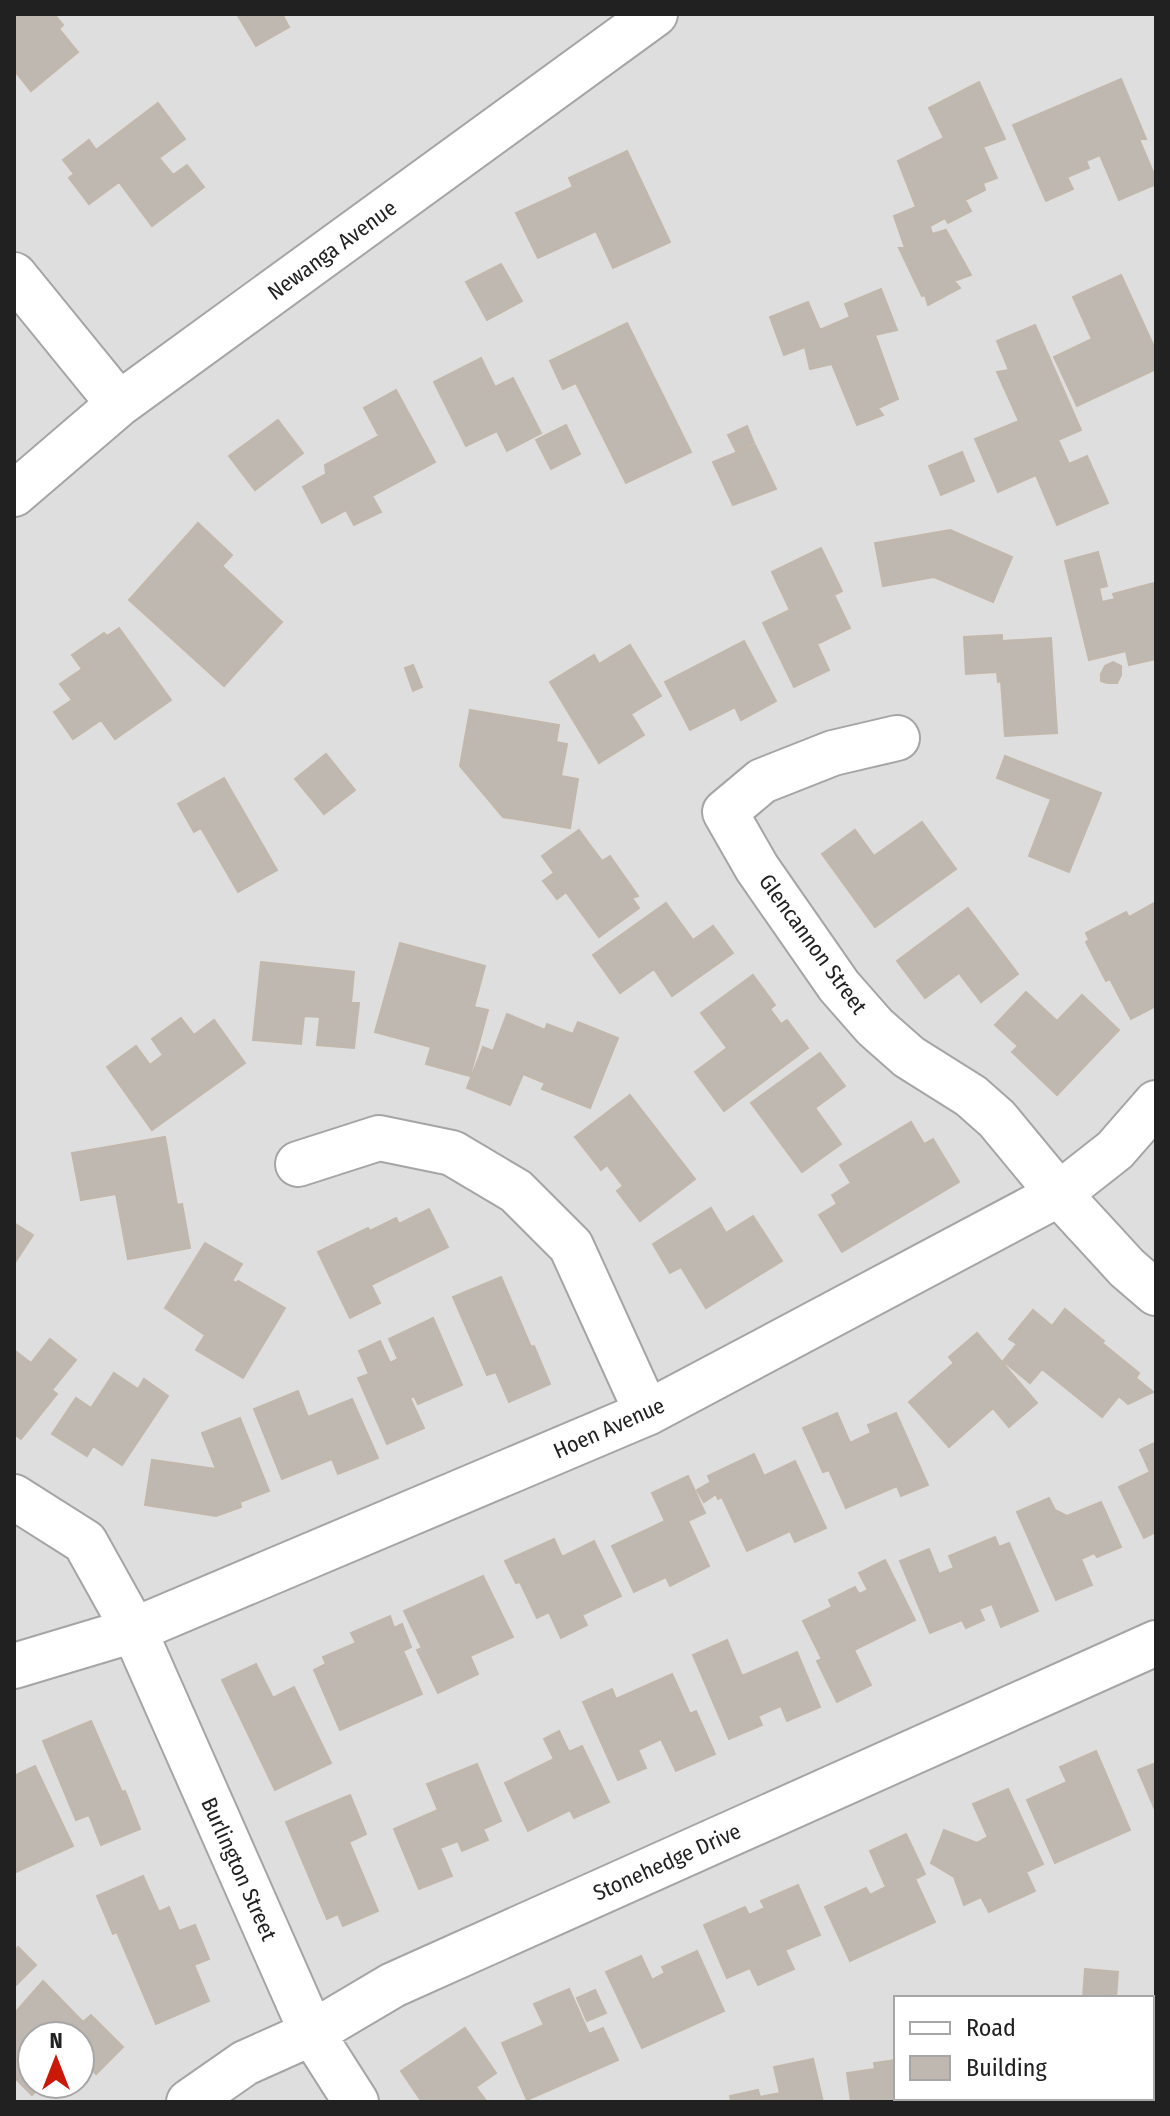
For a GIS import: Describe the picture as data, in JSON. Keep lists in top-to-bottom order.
{
  "streets": {
    "street": [
      "Newanga Avenue",
      "Glencannon Street",
      "Hoen Avenue",
      "Stonehedge Drive",
      "Burlington Street"
    ]
  },
  "crossings": [
    ["Glencannon Street", "Hoen Avenue"],
    ["Hoen Avenue", "Burlington Street"],
    ["Stonehedge Drive", "Burlington Street"]
  ],
  "legend": ["Road", "Building"],
  "north": "top"
}
